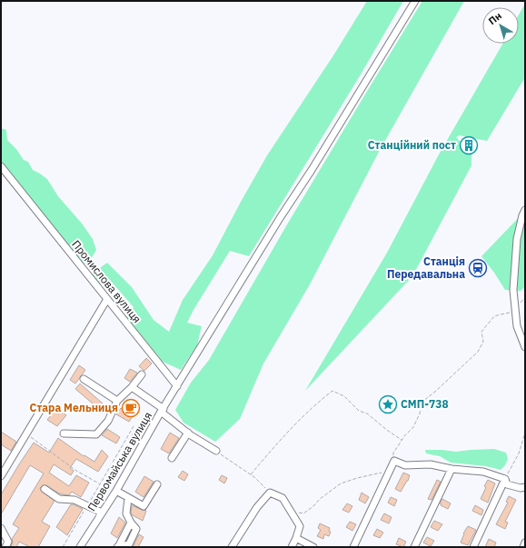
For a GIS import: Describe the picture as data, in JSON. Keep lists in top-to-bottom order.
{
  "streets": {
    "street": ["Промислова вулиця", "Первомайська вулиця"]
  },
  "crossings": [
    ["Промислова вулиця", "Первомайська вулиця"]
  ],
  "places": {
    "building": ["Станційний пост"],
    "station": ["Станція Передавальна"],
    "place": ["СМП-738"],
    "cafe": ["Стара Мельниця"]
  },
  "north": "top left"
}
